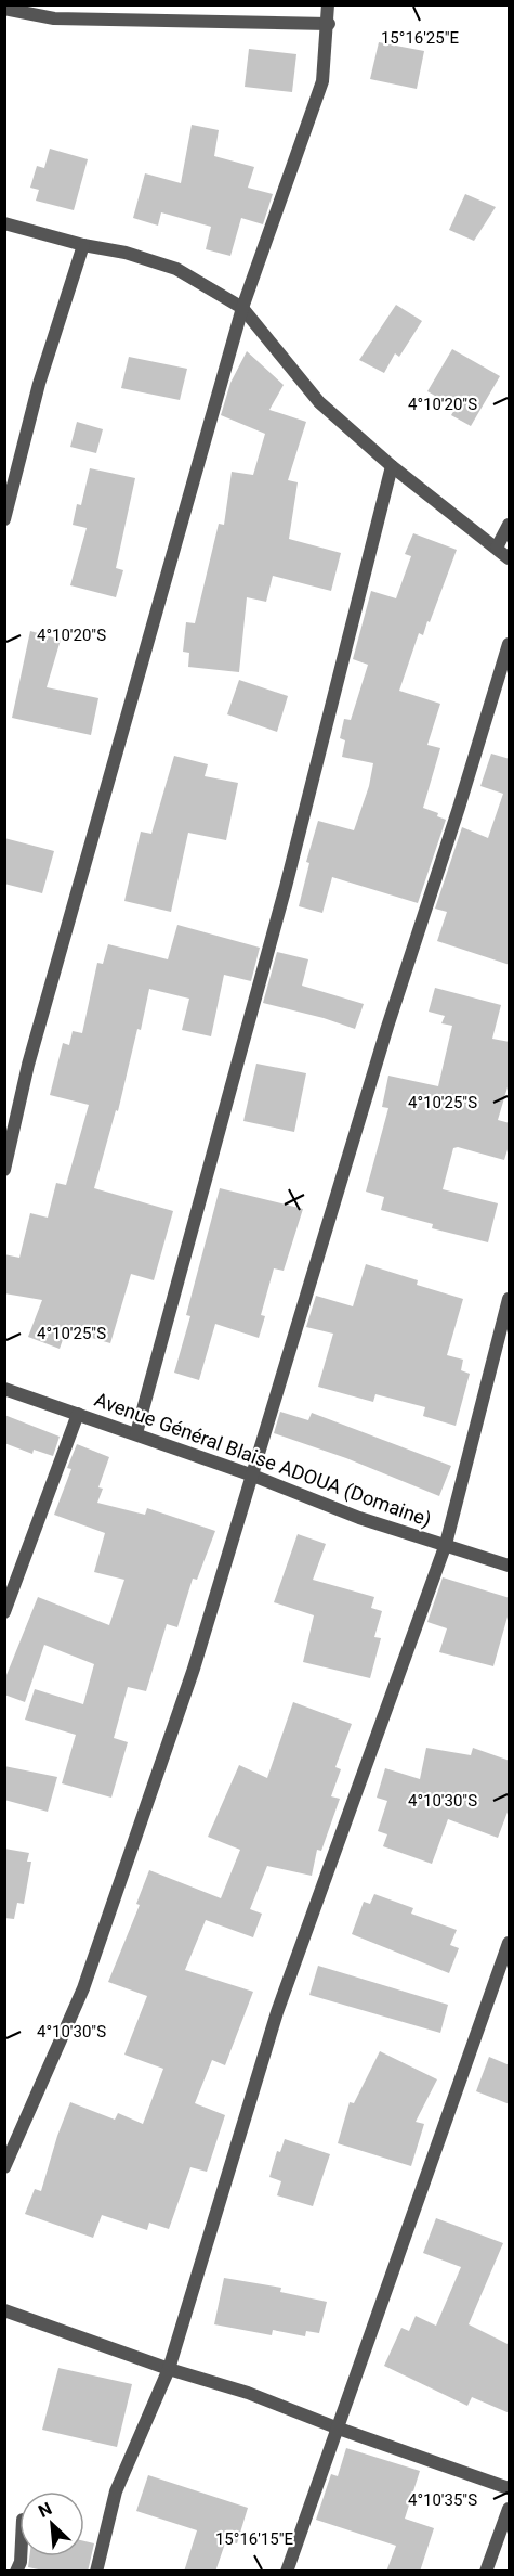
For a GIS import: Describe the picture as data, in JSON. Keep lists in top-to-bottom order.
{
  "streets": {
    "street": ["Avenue Général Blaise ADOUA (Domaine)"]
  },
  "north": "top left",
  "coordinates": [
    "15°16'25\"E",
    "4°10'20\"S",
    "4°10'25\"S",
    "4°10'30\"S",
    "4°10'35\"S",
    "15°16'15\"E"
  ]
}
